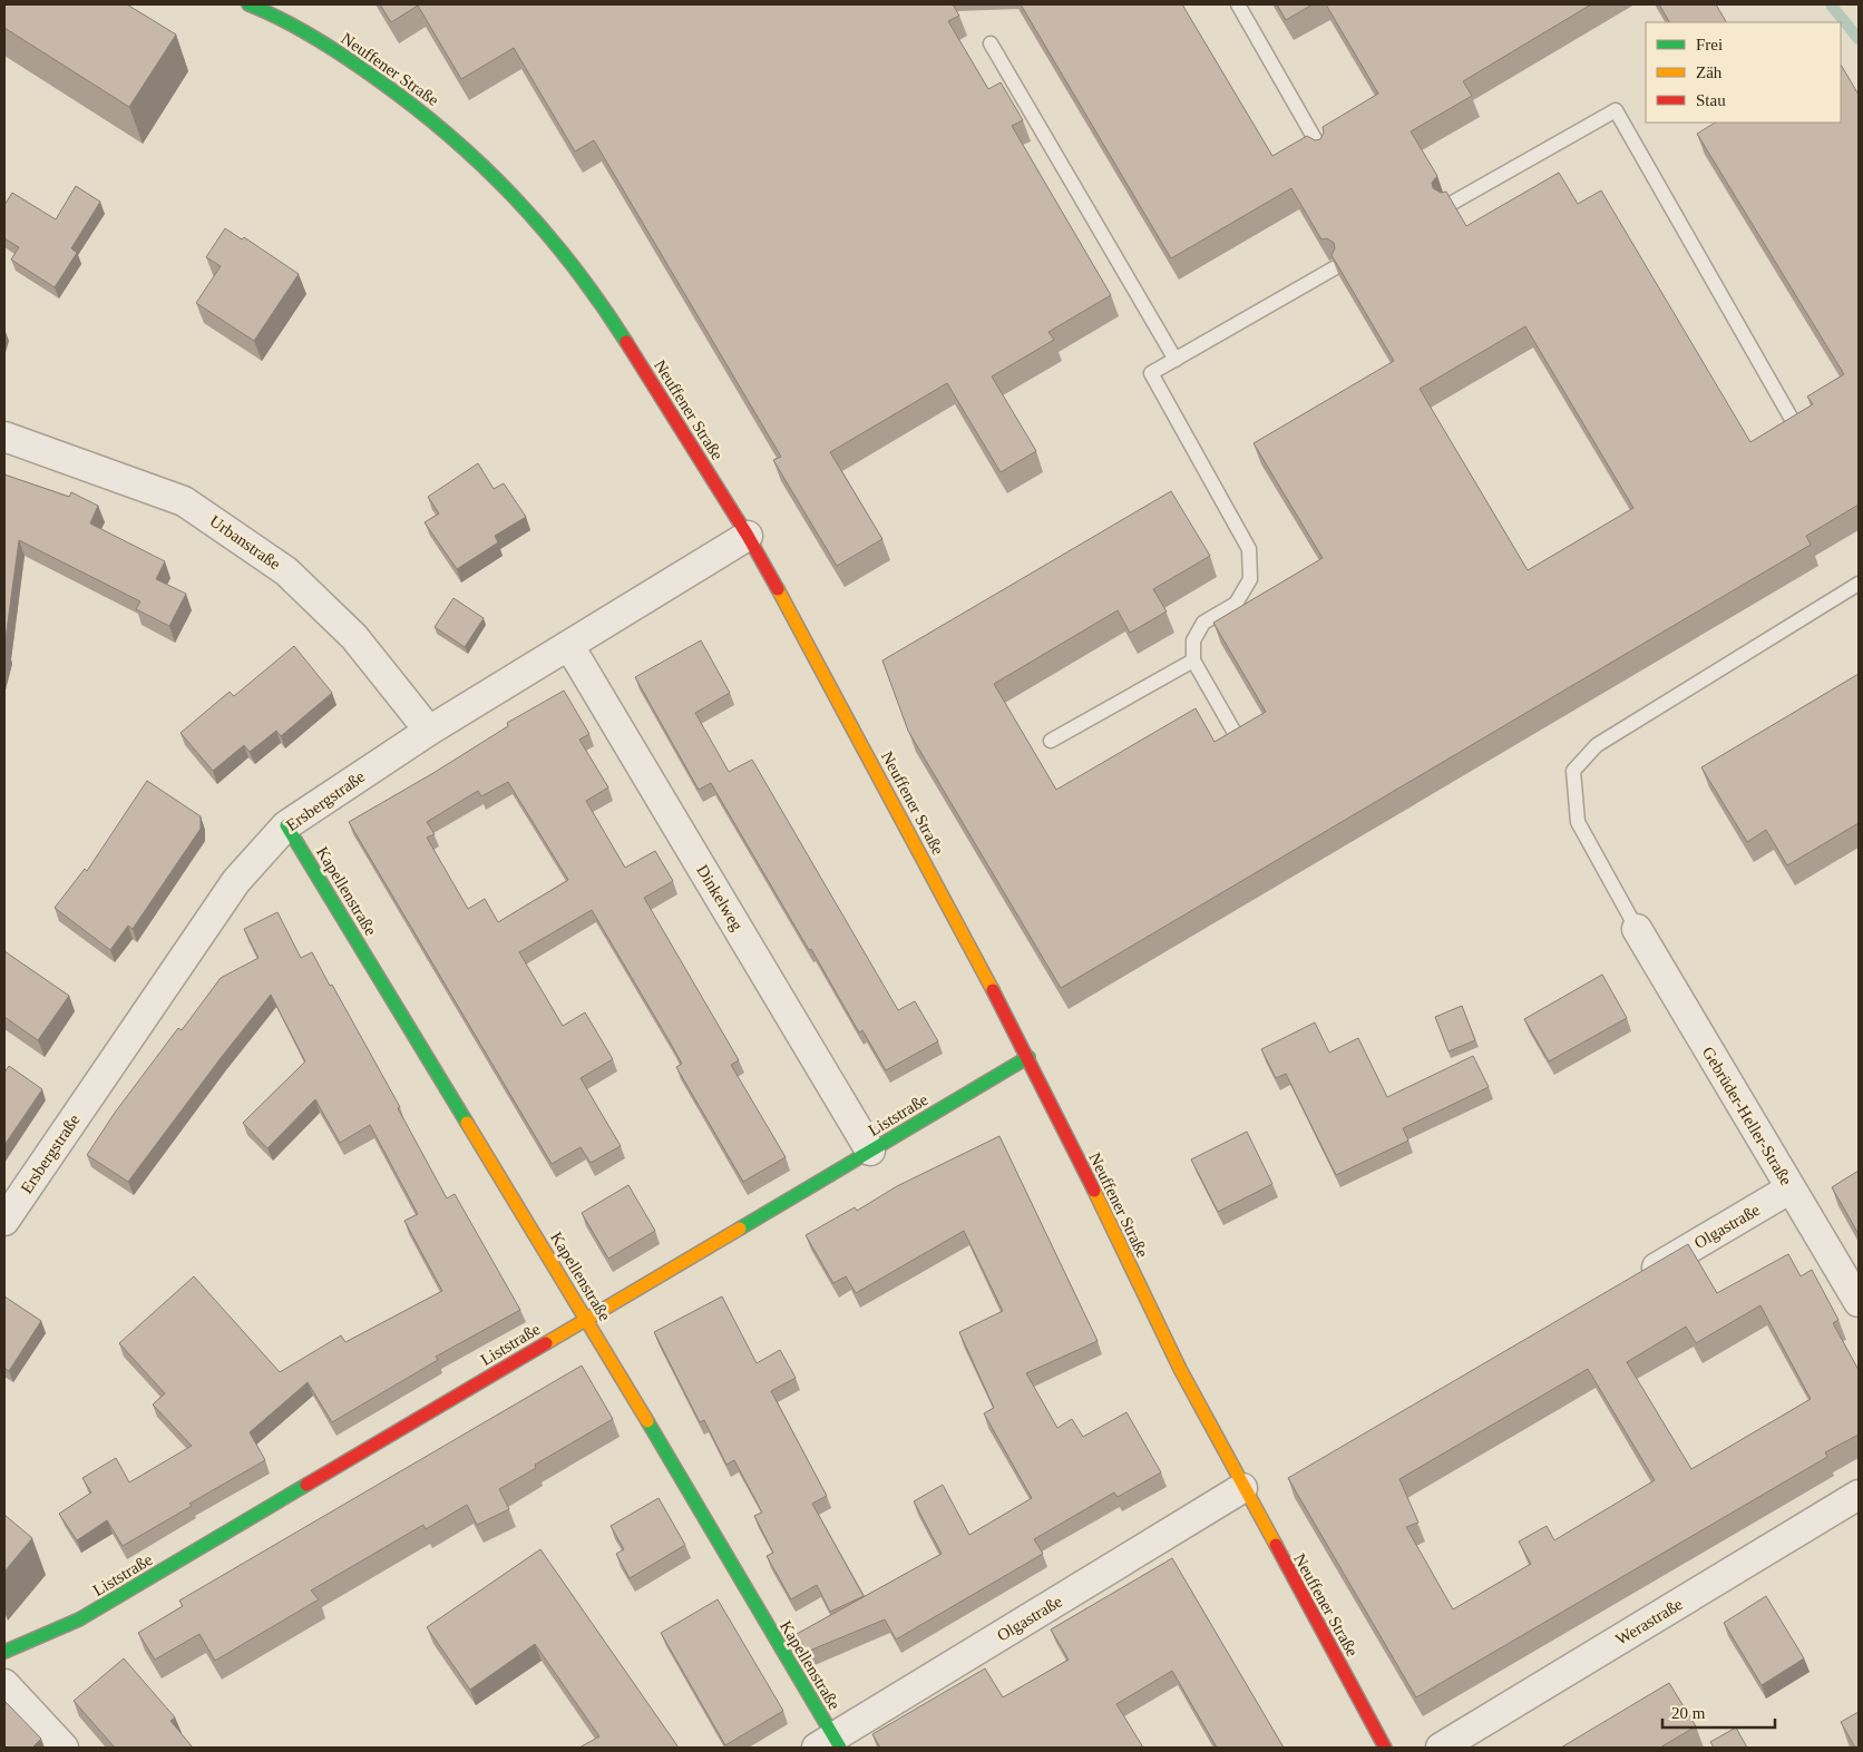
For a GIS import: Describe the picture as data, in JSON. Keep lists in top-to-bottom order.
{
  "streets": {
    "street": [
      "Neuffener Straße",
      "Urbanstraße",
      "Ersbergstraße",
      "Kapellenstraße",
      "Dinkelweg",
      "Liststraße",
      "Gebrüder-Heller-Straße",
      "Olgastraße",
      "Werastraße"
    ]
  },
  "crossings": [
    ["Neuffener Straße", "Ersbergstraße"],
    ["Neuffener Straße", "Liststraße"],
    ["Neuffener Straße", "Olgastraße"],
    ["Urbanstraße", "Ersbergstraße"],
    ["Ersbergstraße", "Kapellenstraße"],
    ["Ersbergstraße", "Dinkelweg"],
    ["Kapellenstraße", "Liststraße"],
    ["Kapellenstraße", "Olgastraße"],
    ["Dinkelweg", "Liststraße"],
    ["Gebrüder-Heller-Straße", "Olgastraße"]
  ],
  "legend": ["Frei", "Zäh", "Stau"],
  "scale_bar": "20 m"
}
